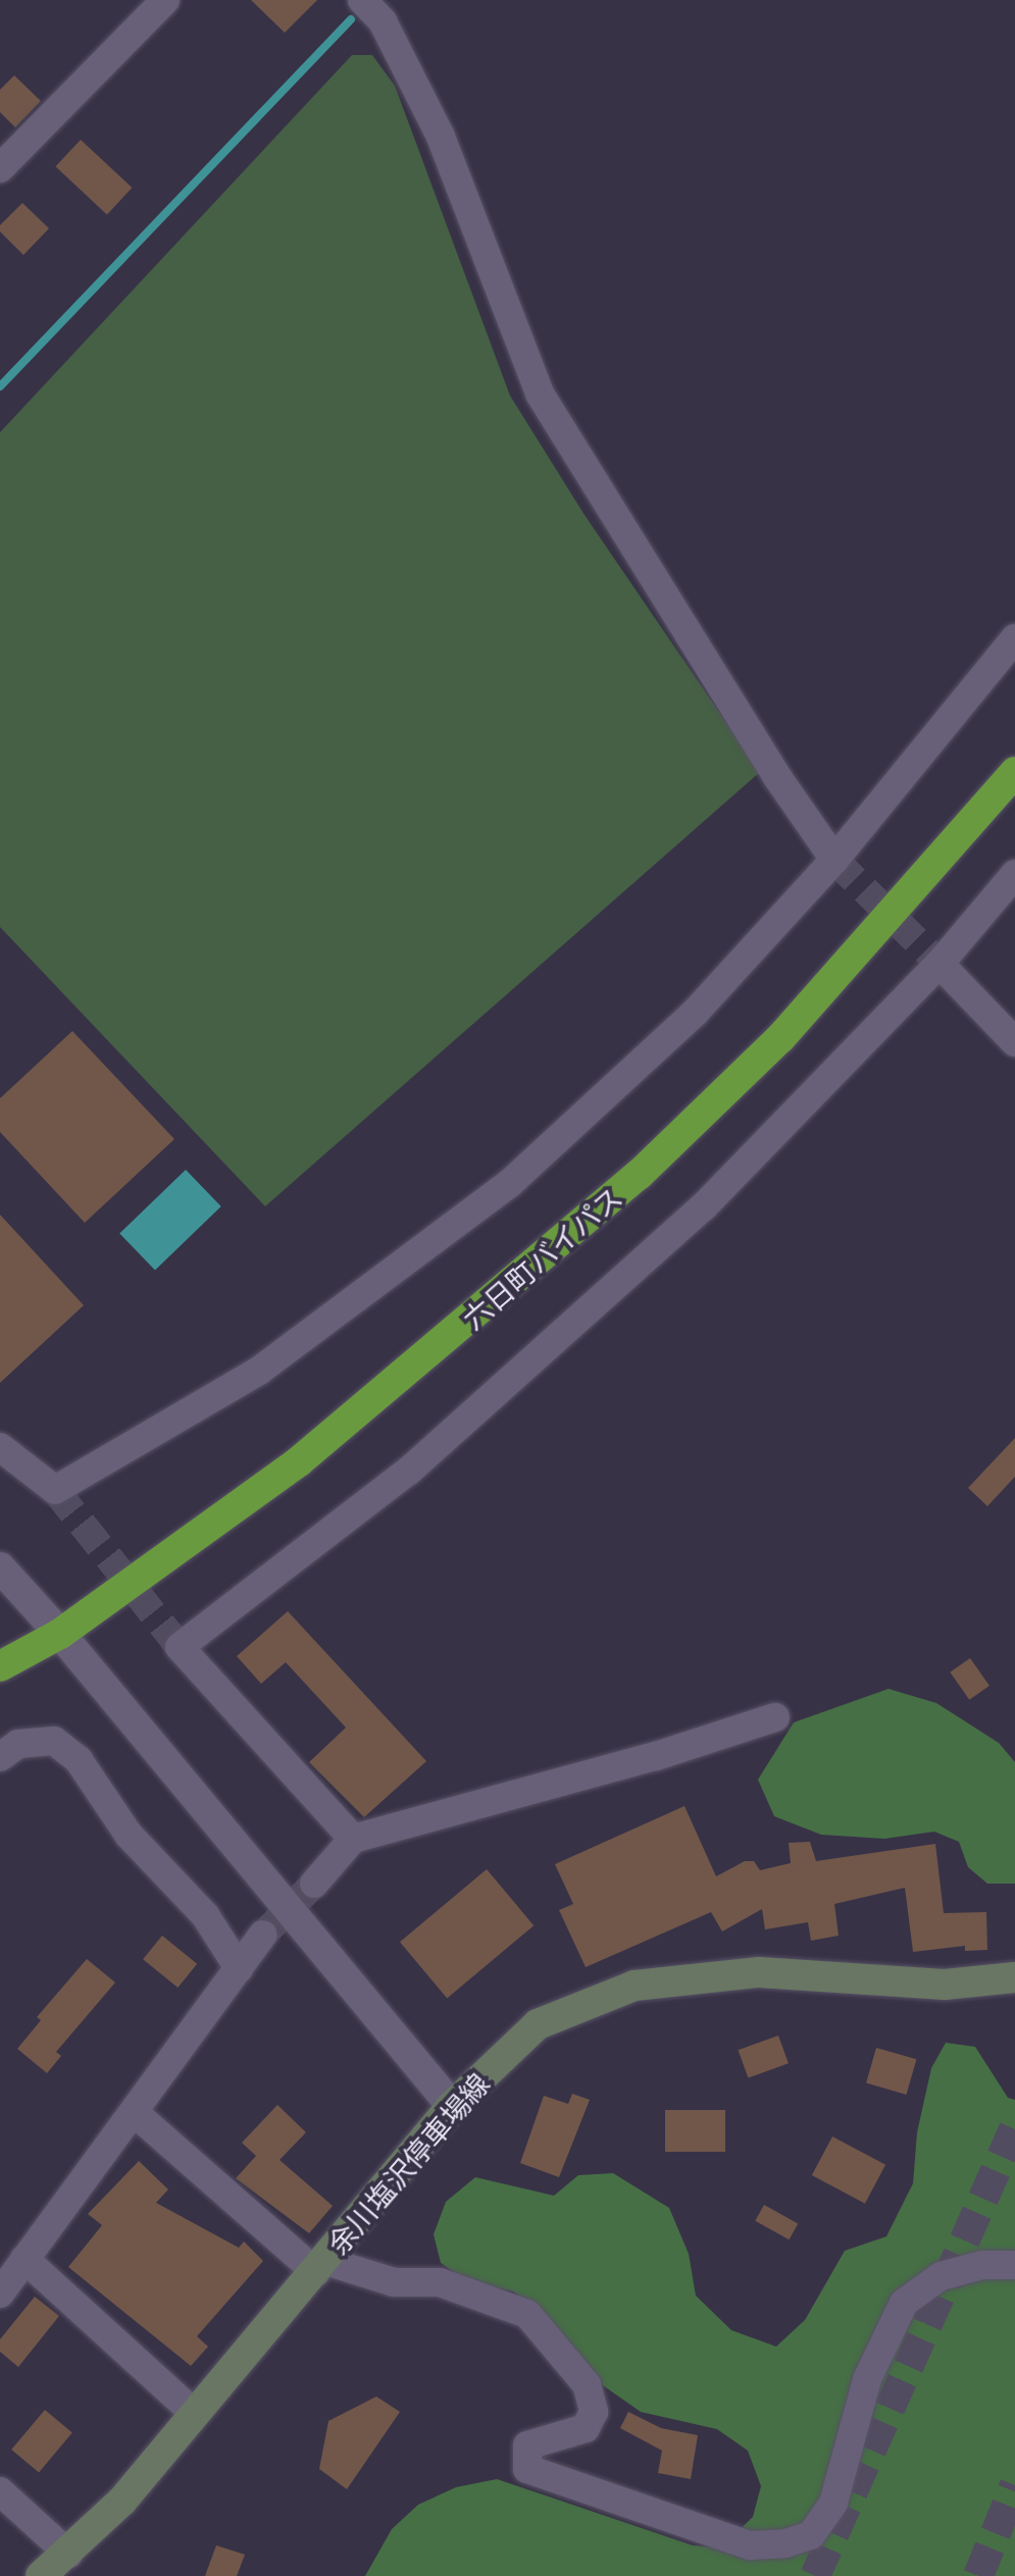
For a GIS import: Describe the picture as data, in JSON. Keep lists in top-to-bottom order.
{
  "streets": {
    "highway": ["六日町バイパス"],
    "main road": ["余川塩沢停車場線"]
  }
}
